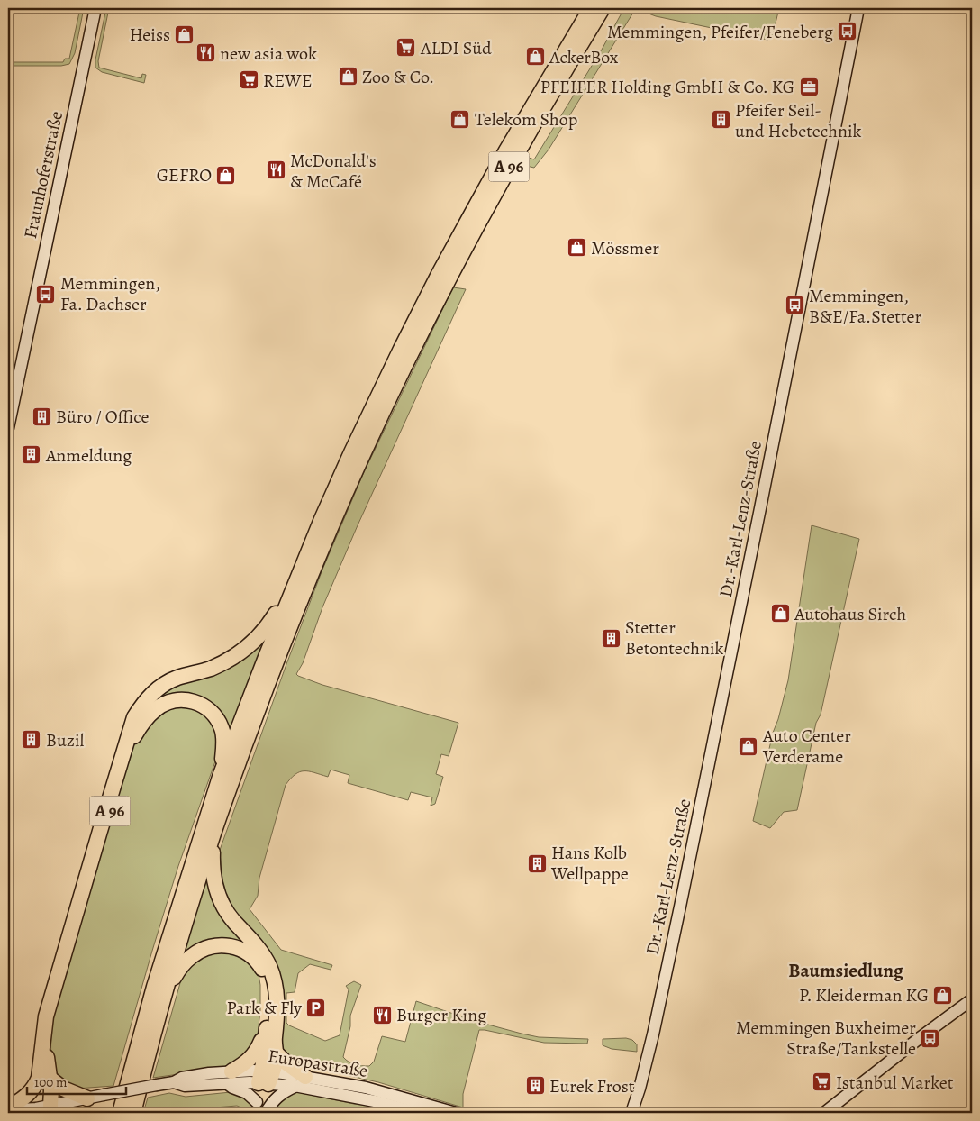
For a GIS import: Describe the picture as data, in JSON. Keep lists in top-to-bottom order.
{
  "streets": {
    "highway": ["A 96"],
    "street": ["Fraunhoferstraße", "Dr.-Karl-Lenz-Straße", "Europastraße"]
  },
  "crossings": [
    ["A 96", "Europastraße"]
  ],
  "districts": ["Baumsiedlung"],
  "places": {
    "bus stop": [
      "Memmingen, Pfeifer/Feneberg",
      "Memmingen, Fa. Dachser",
      "Memmingen, B&E/Fa.Stetter",
      "Memmingen Buxheimer Straße/Tankstelle"
    ],
    "shop": [
      "Heiss",
      "AckerBox",
      "Zoo & Co.",
      "Telekom Shop",
      "GEFRO",
      "Mössmer",
      "Autohaus Sirch",
      "Auto Center Verderame",
      "P. Kleiderman KG"
    ],
    "supermarket": ["ALDI Süd", "REWE", "Istanbul Market"],
    "restaurant": ["new asia wok", "McDonald's & McCafé", "Burger King"],
    "office": ["PFEIFER Holding GmbH & Co. KG"],
    "building": [
      "Pfeifer Seil- und Hebetechnik",
      "Büro / Office",
      "Anmeldung",
      "Stetter Betontechnik",
      "Buzil",
      "Hans Kolb Wellpappe",
      "Eurek Frost"
    ],
    "parking": ["Park & Fly"]
  },
  "scale_bar": "100 m"
}
